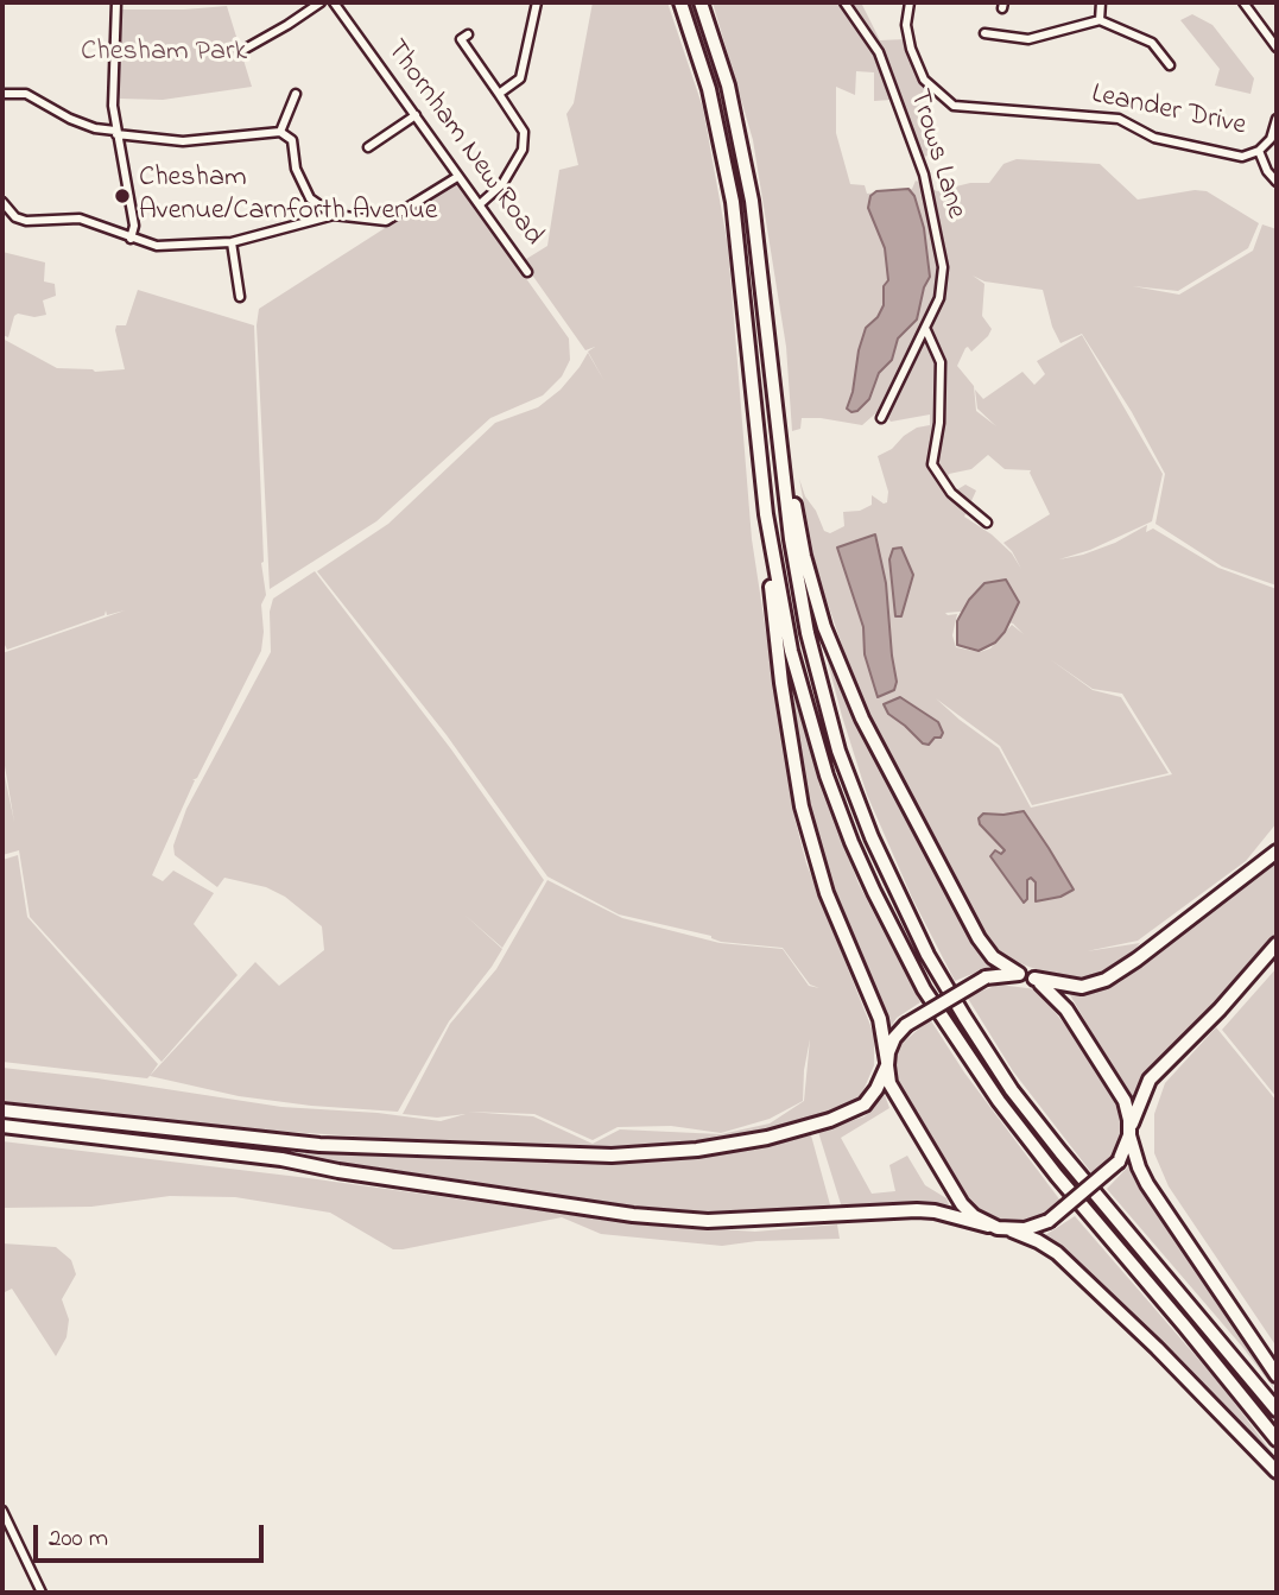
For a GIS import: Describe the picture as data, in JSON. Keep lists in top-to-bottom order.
{
  "streets": {
    "street": ["Leander Drive", "Thornham New Road", "Trows Lane"]
  },
  "parks": ["Chesham Park"],
  "places": ["Chesham Avenue/Carnforth Avenue"],
  "scale_bar": "200 m"
}
